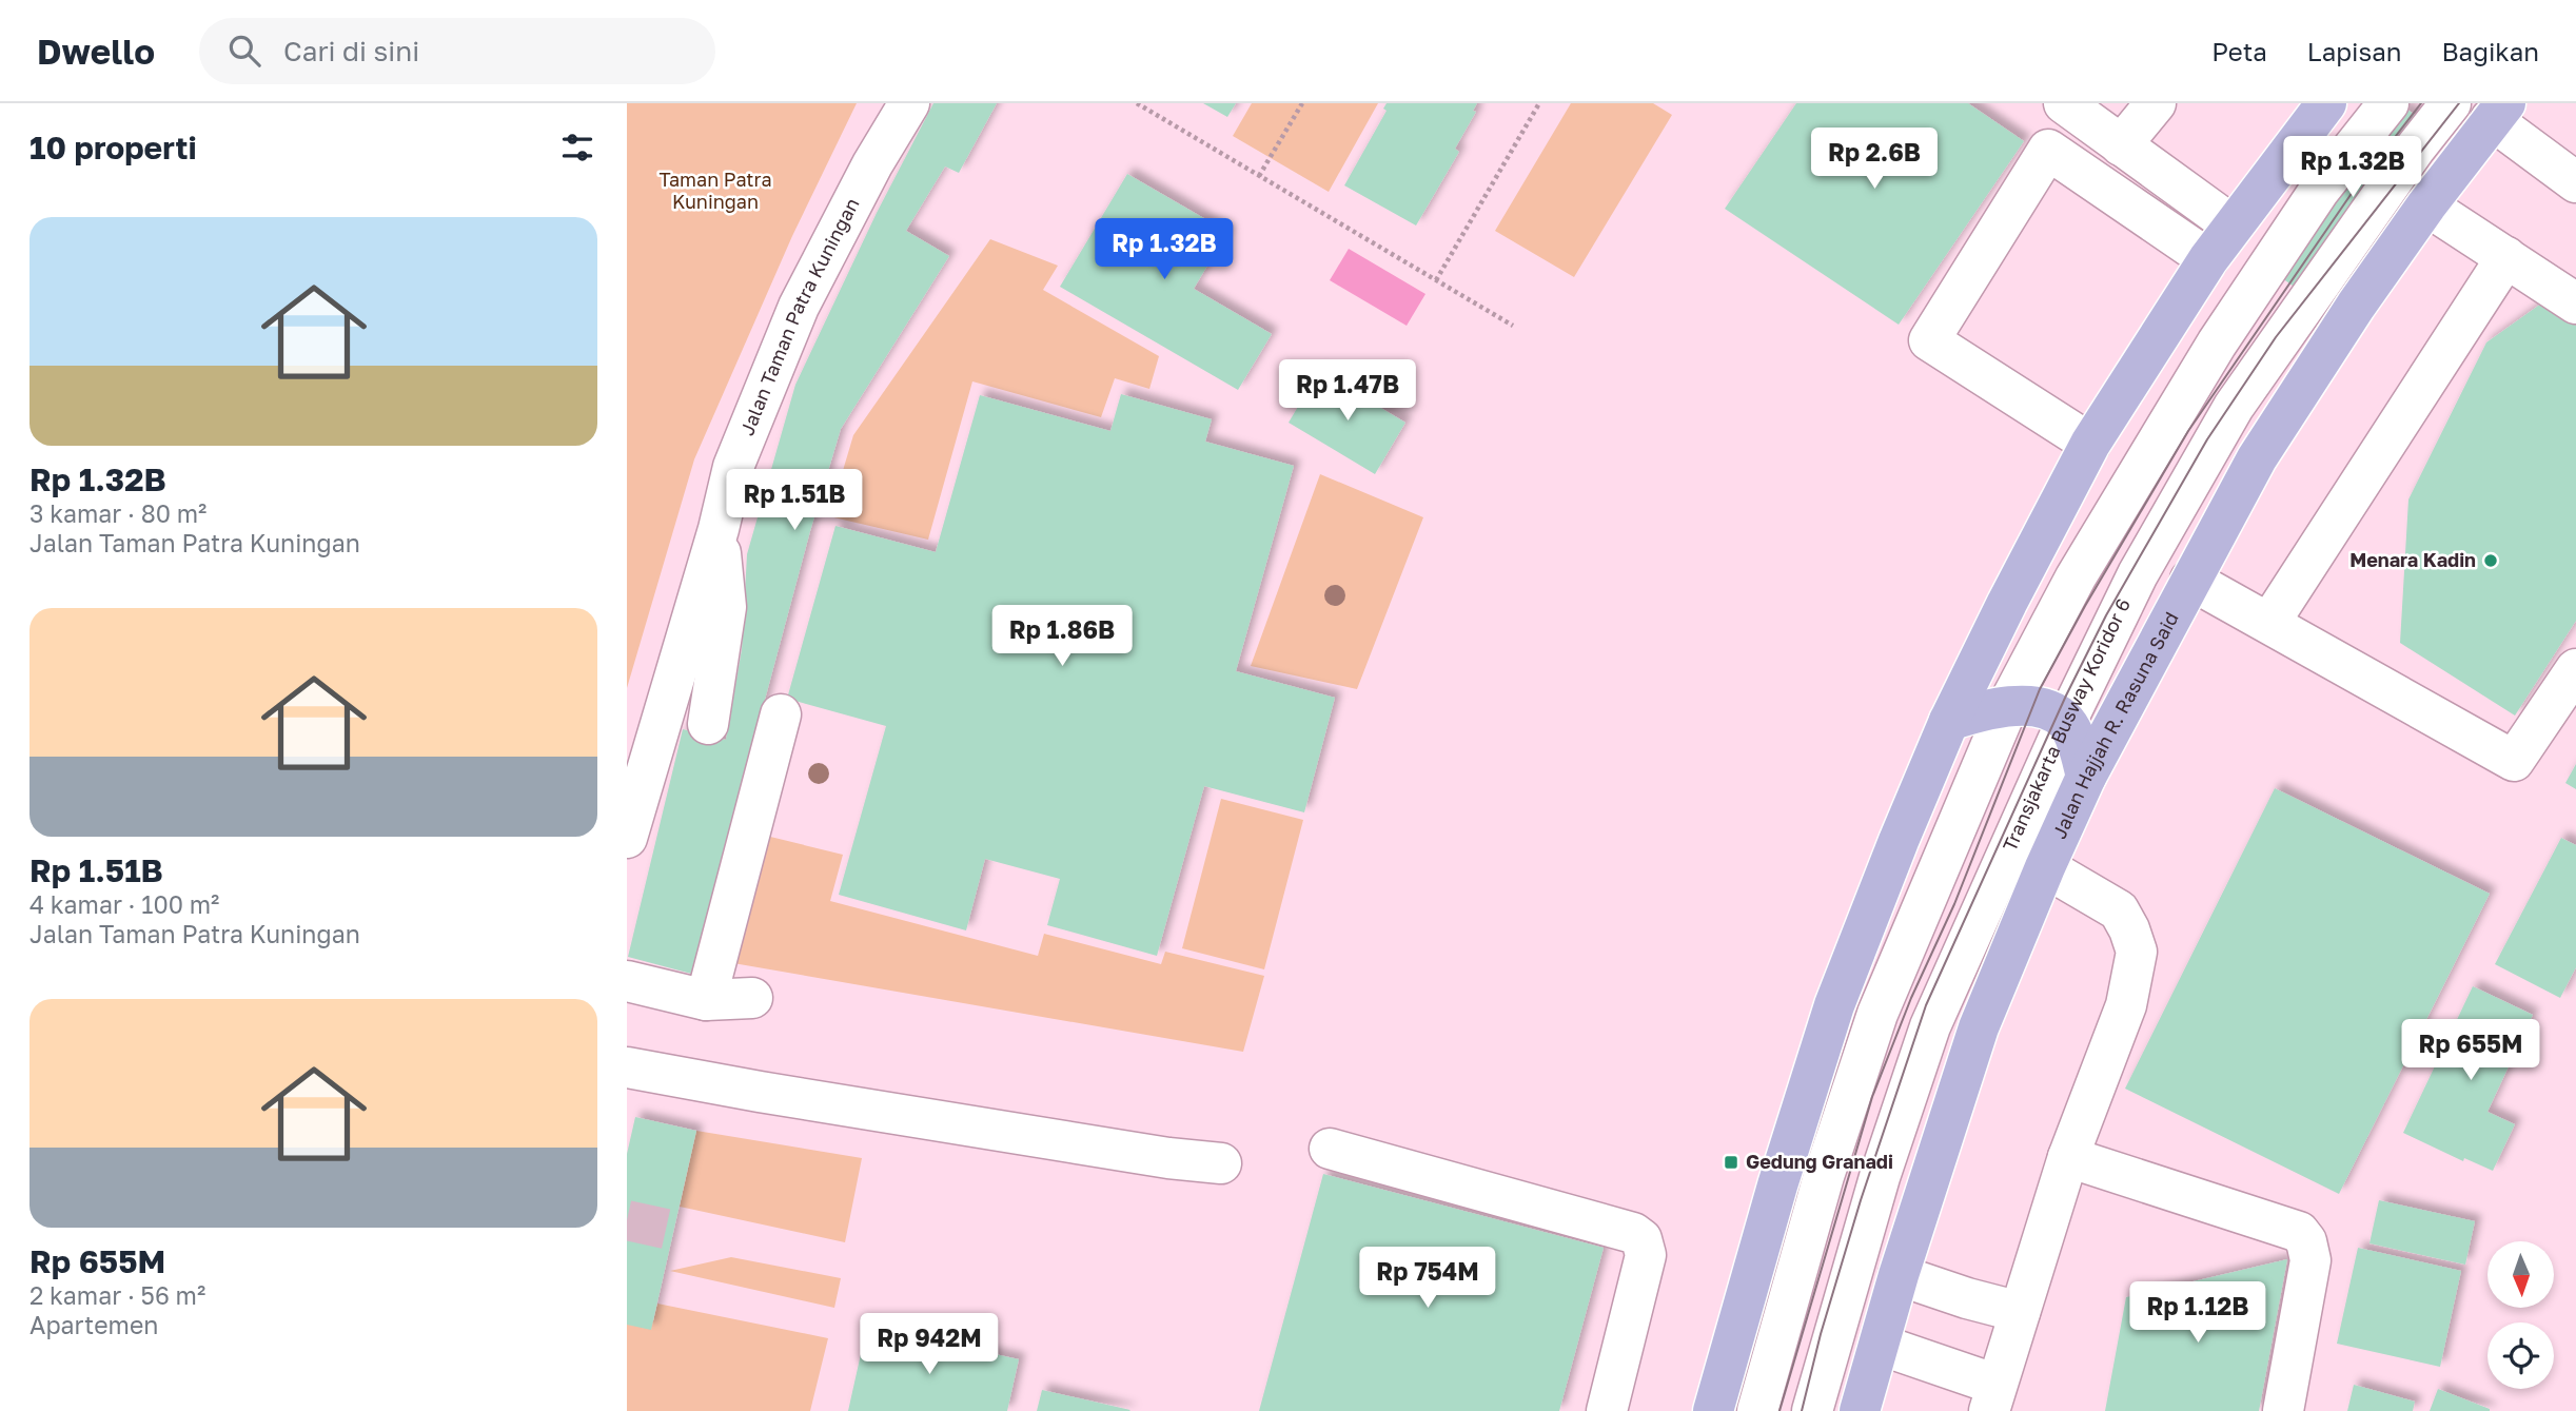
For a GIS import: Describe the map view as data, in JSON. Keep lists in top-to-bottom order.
{
  "streets": {
    "main road": ["Jalan Hajjah R. Rasuna Said"],
    "street": ["Jalan Taman Patra Kuningan", "Transjakarta Busway Koridor 6"]
  },
  "parks": ["Taman Patra Kuningan"],
  "places": {
    "other": ["Menara Kadin"],
    "transit": ["Gedung Granadi"]
  },
  "north": "bottom",
  "page": {
    "header": "Dwello",
    "search": "Cari di sini",
    "nav": ["Peta", "Lapisan", "Bagikan"],
    "heading": "10 properti",
    "price": [
      "Rp 2.6B",
      "Rp 1.32B",
      "Rp 1.32B",
      "Rp 1.47B",
      "Rp 1.51B",
      "Rp 1.86B",
      "Rp 655M",
      "Rp 754M",
      "Rp 1.12B",
      "Rp 942M"
    ],
    "list": [
      {
        "name": "Rp 1.32B",
        "note": "3 kamar · 80 m² · Jalan Taman Patra Kuningan"
      },
      {
        "name": "Rp 1.51B",
        "note": "4 kamar · 100 m² · Jalan Taman Patra Kuningan"
      },
      {
        "name": "Rp 655M",
        "note": "2 kamar · 56 m² · Apartemen"
      }
    ]
  }
}
